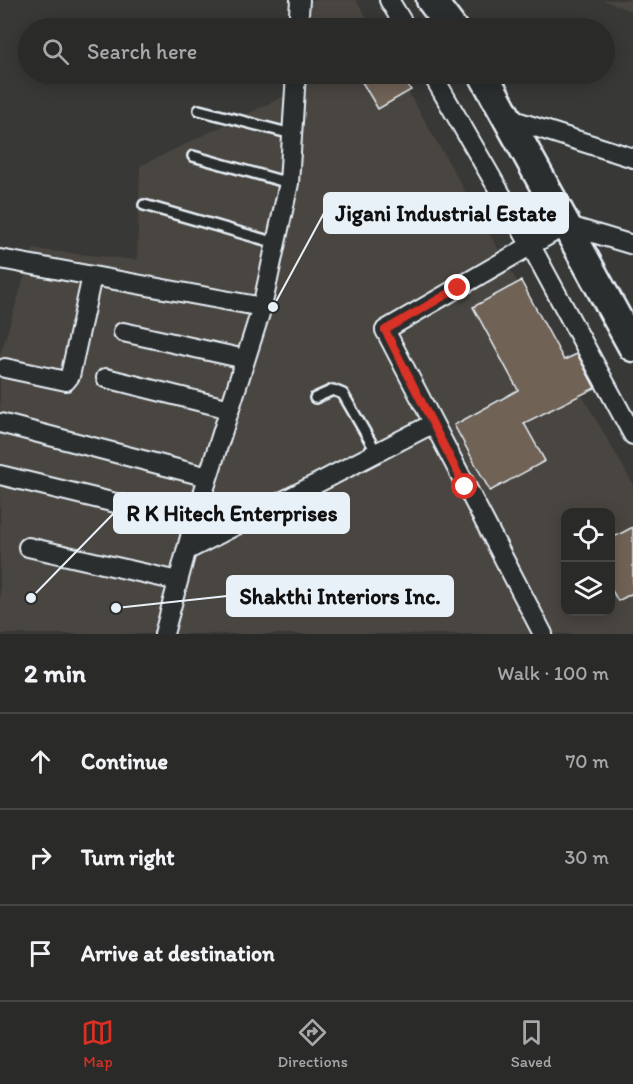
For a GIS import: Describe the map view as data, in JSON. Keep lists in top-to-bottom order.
{
  "places": ["Jigani Industrial Estate", "R K Hitech Enterprises", "Shakthi Interiors Inc."],
  "page": {
    "search": "Search here",
    "heading": ["2 min", "Walk · 100 m"],
    "list": [
      ["Continue", "70 m"],
      ["Turn right", "30 m"],
      "Arrive at destination"
    ],
    "nav": ["Map", "Directions", "Saved"]
  }
}
